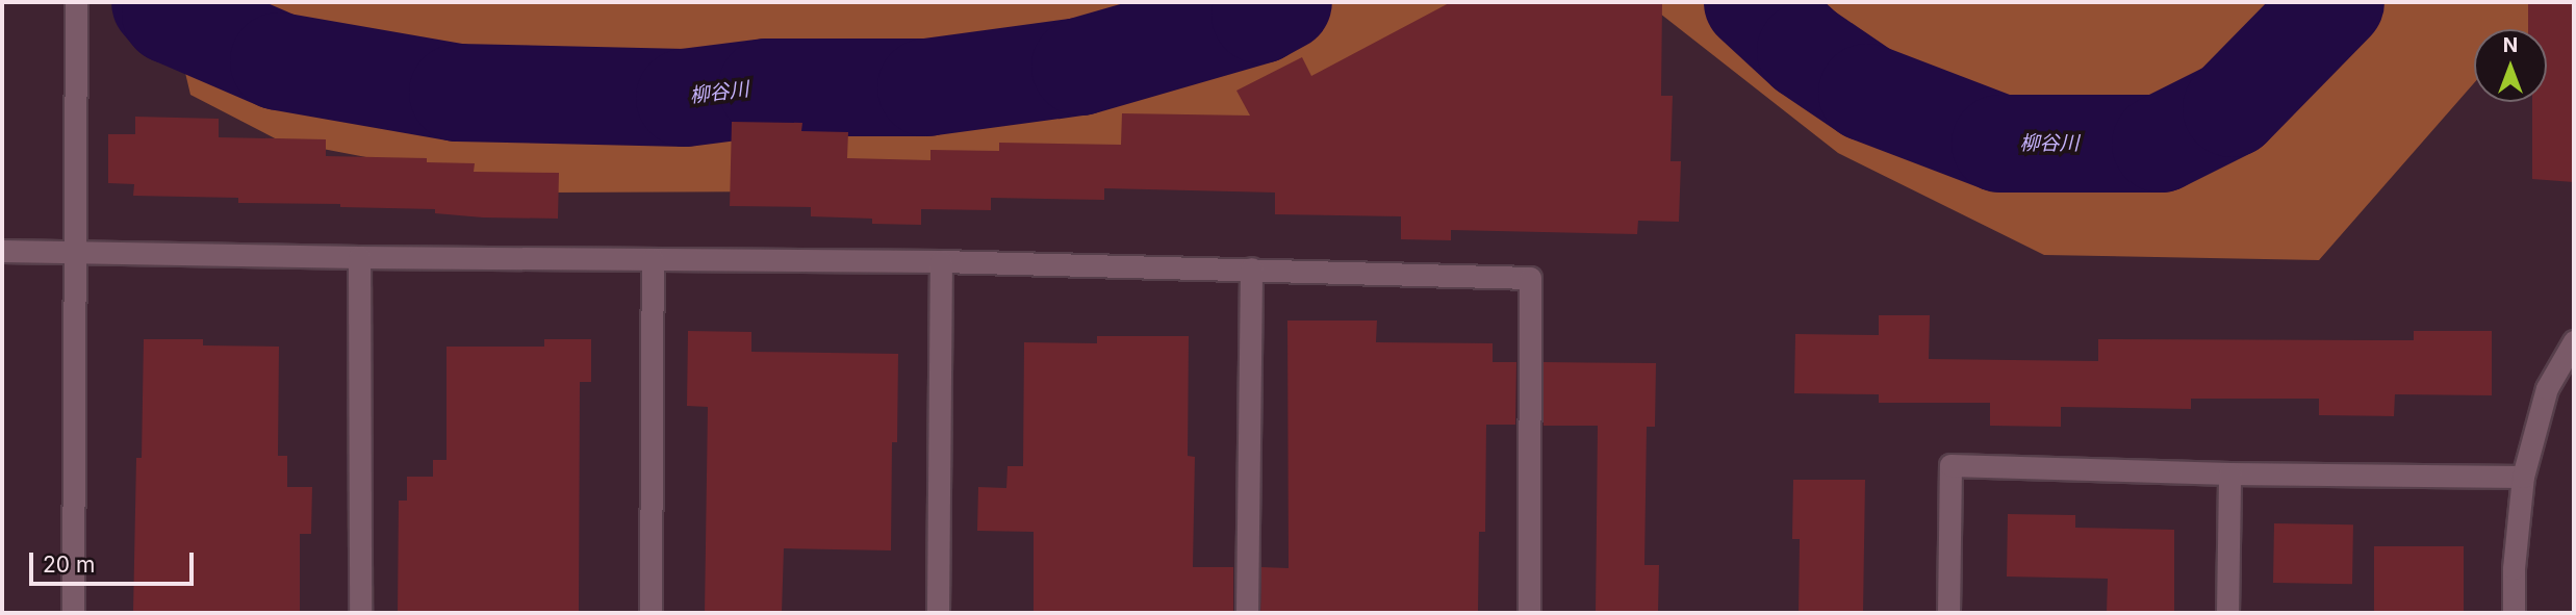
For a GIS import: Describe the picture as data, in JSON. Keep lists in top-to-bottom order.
{
  "water": ["柳谷川"],
  "scale_bar": "20 m",
  "north": "top"
}
